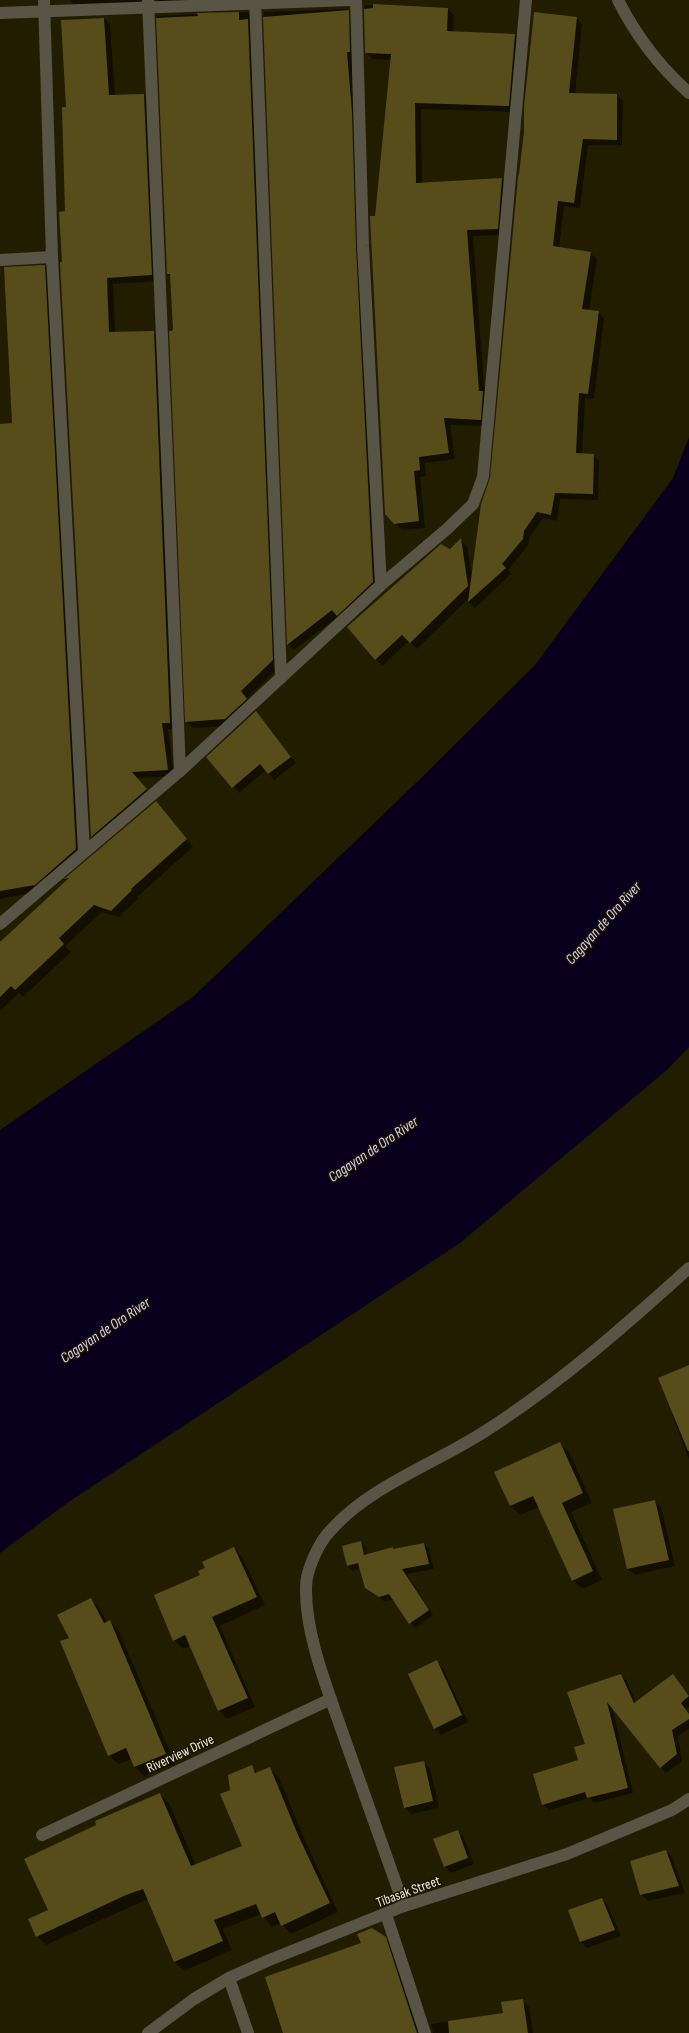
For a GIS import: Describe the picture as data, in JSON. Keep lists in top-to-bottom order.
{
  "streets": {
    "street": ["Riverview Drive", "Tibasak Street"]
  },
  "water": ["Cagayan de Oro River"]
}
